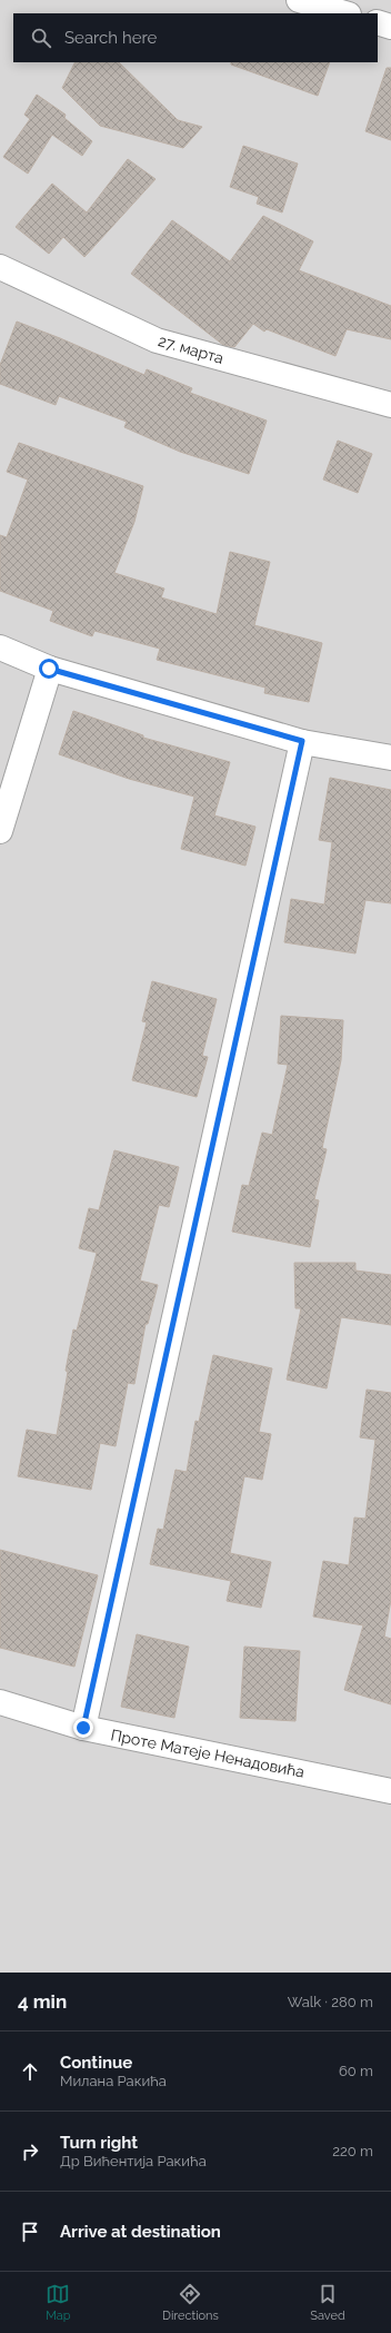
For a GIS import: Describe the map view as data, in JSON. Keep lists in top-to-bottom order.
{
  "streets": {
    "street": ["27. марта", "Проте Матеје Ненадовића"]
  },
  "page": {
    "search": "Search here",
    "heading": ["4 min", "Walk · 280 m"],
    "list": [
      ["Continue", "Милана Ракића", "60 m"],
      ["Turn right", "Др Вићентија Ракића", "220 m"],
      "Arrive at destination"
    ],
    "nav": ["Map", "Directions", "Saved"]
  }
}
